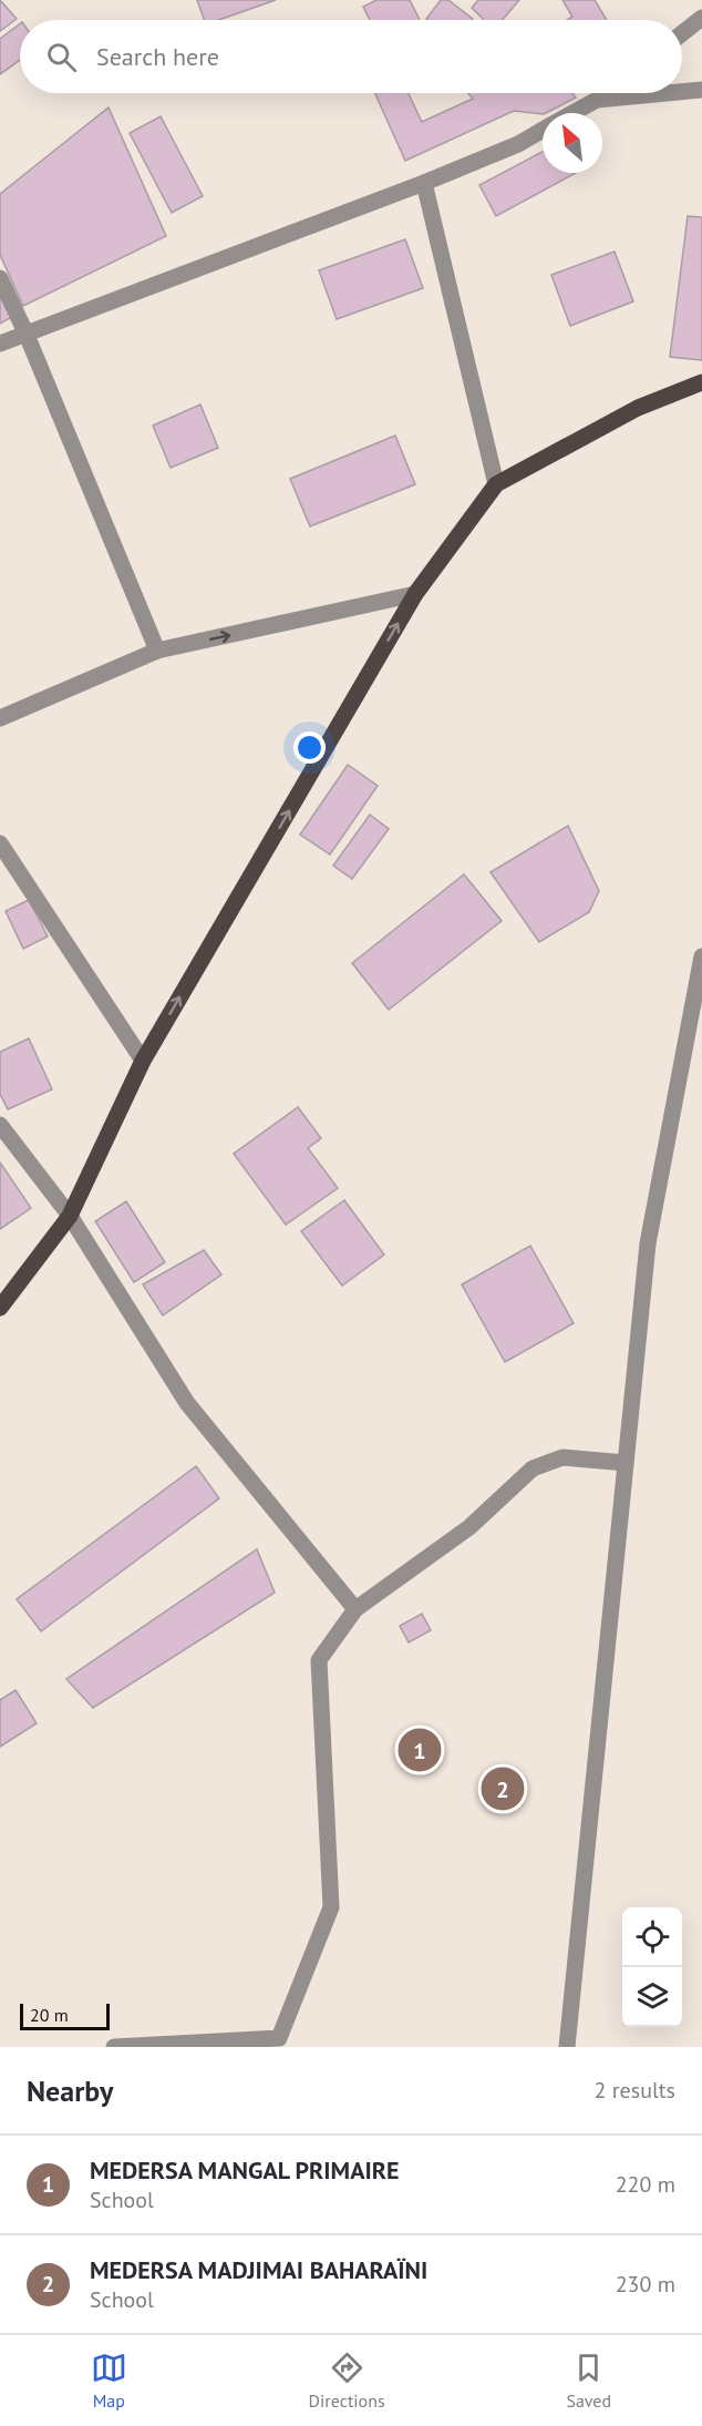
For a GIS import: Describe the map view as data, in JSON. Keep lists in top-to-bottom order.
{
  "scale_bar": "20 m",
  "north": "top left",
  "page": {
    "search": "Search here",
    "pins": ["1", "2"],
    "scale": "20 m",
    "heading": ["Nearby", "2 results"],
    "list": [
      {
        "mark": "1",
        "name": "MEDERSA MANGAL PRIMAIRE",
        "note": "School",
        "value": "220 m"
      },
      {
        "mark": "2",
        "name": "MEDERSA MADJIMAI BAHARAÏNI",
        "note": "School",
        "value": "230 m"
      }
    ],
    "nav": ["Map", "Directions", "Saved"]
  }
}
